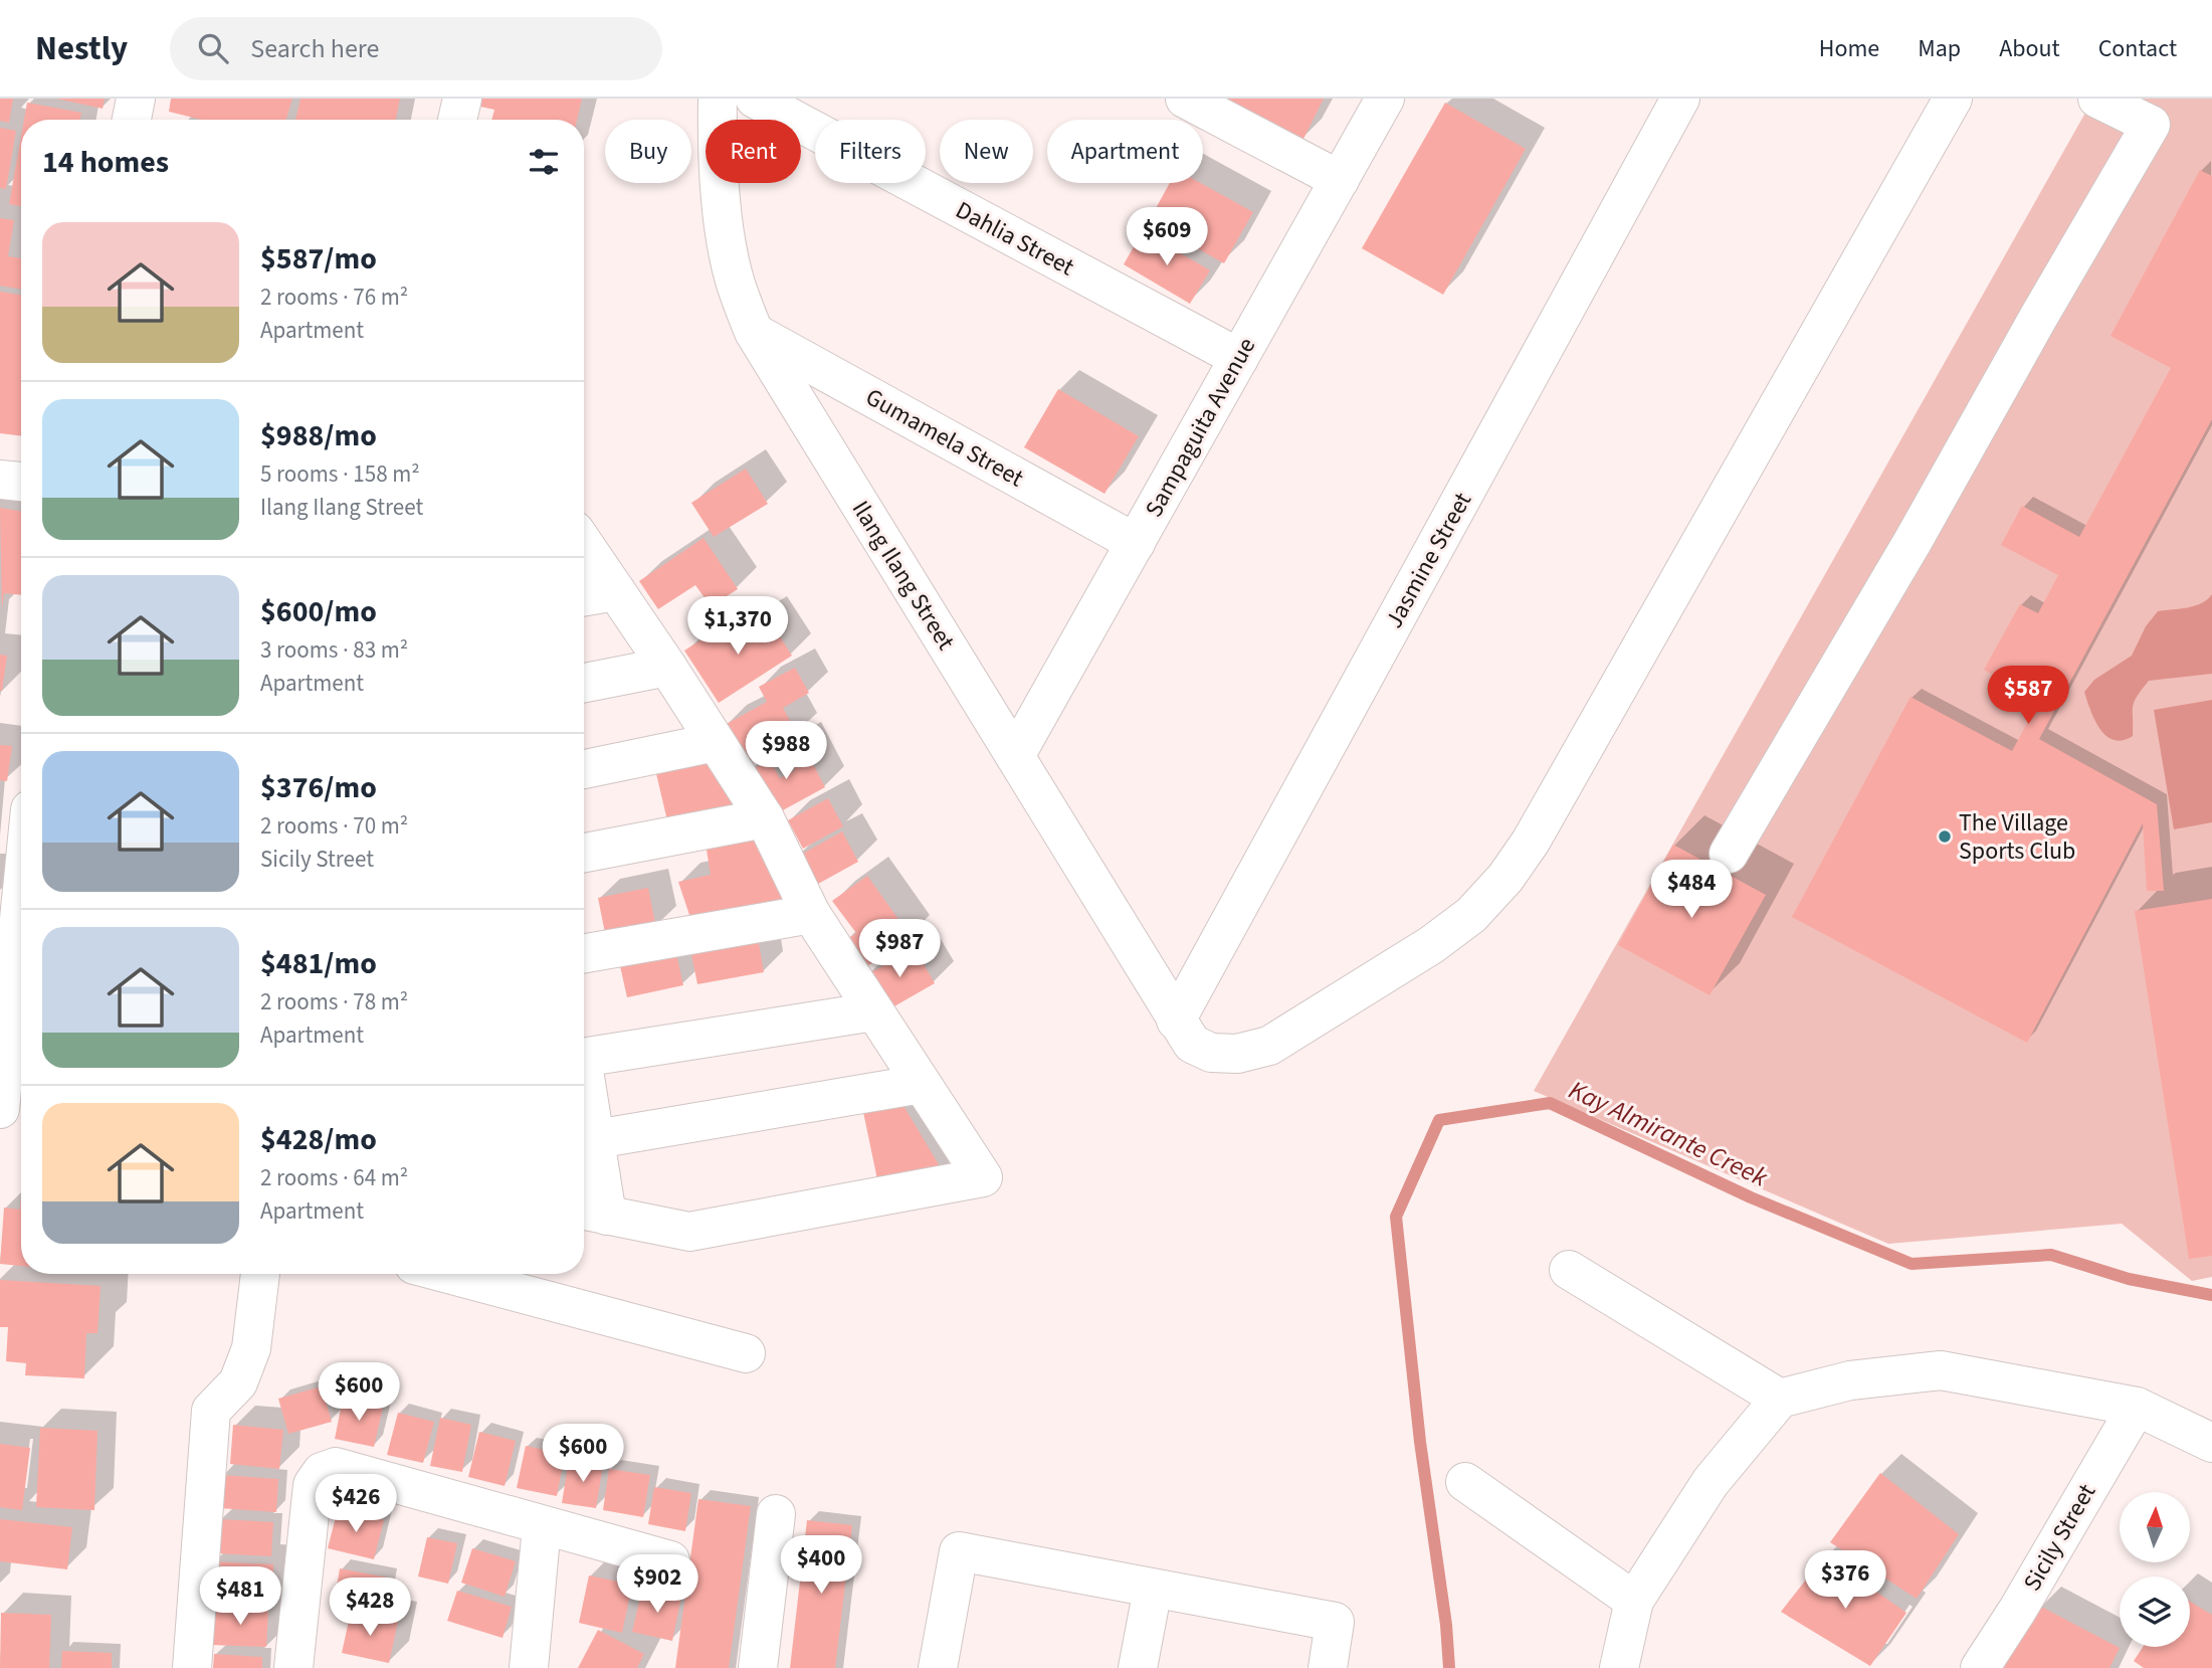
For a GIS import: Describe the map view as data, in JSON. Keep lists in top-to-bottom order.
{
  "streets": {
    "street": [
      "Dahlia Street",
      "Sampaguita Avenue",
      "Gumamela Street",
      "Jasmine Street",
      "Ilang Ilang Street",
      "Sicily Street"
    ]
  },
  "crossings": [
    ["Dahlia Street", "Sampaguita Avenue"],
    ["Sampaguita Avenue", "Gumamela Street"],
    ["Sampaguita Avenue", "Ilang Ilang Street"],
    ["Gumamela Street", "Ilang Ilang Street"],
    ["Jasmine Street", "Ilang Ilang Street"]
  ],
  "water": ["Kay Almirante Creek"],
  "places": ["The Village Sports Club"],
  "north": "top",
  "page": {
    "header": "Nestly",
    "search": "Search here",
    "nav": [
      "Home",
      "Map",
      "About",
      "Contact"
    ],
    "chip": [
      "Buy",
      "Rent",
      "Filters",
      "New",
      "Apartment"
    ],
    "heading": "14 homes",
    "list": [
      {
        "name": "$587/mo",
        "note": "2 rooms · 76 m² · Apartment"
      },
      {
        "name": "$988/mo",
        "note": "5 rooms · 158 m² · Ilang Ilang Street"
      },
      {
        "name": "$600/mo",
        "note": "3 rooms · 83 m² · Apartment"
      },
      {
        "name": "$376/mo",
        "note": "2 rooms · 70 m² · Sicily Street"
      },
      {
        "name": "$481/mo",
        "note": "2 rooms · 78 m² · Apartment"
      },
      {
        "name": "$428/mo",
        "note": "2 rooms · 64 m² · Apartment"
      }
    ],
    "price": [
      "$609",
      "$1,370",
      "$587",
      "$988",
      "$484",
      "$987",
      "$600",
      "$600",
      "$426",
      "$400",
      "$376",
      "$902",
      "$481",
      "$428"
    ]
  }
}
